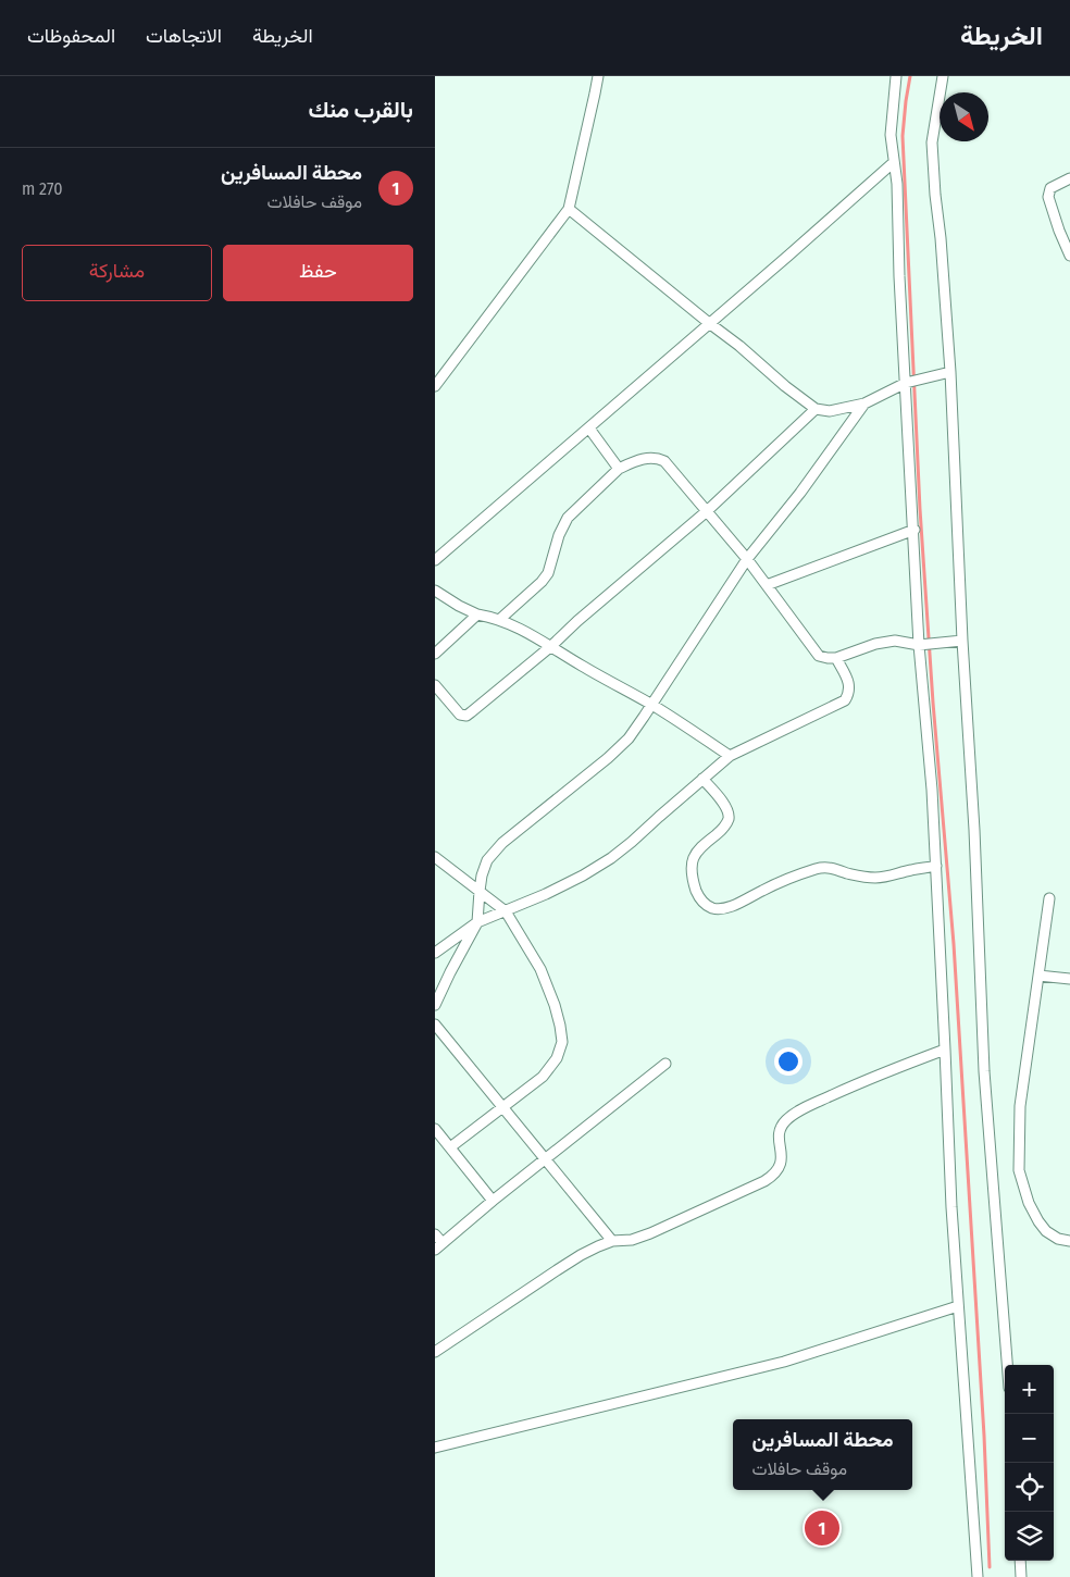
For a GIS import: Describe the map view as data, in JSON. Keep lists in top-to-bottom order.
{
  "north": "bottom right",
  "page": {
    "header": "الخريطة",
    "nav": ["الخريطة", "الاتجاهات", "المحفوظات"],
    "heading": "بالقرب منك",
    "list": [
      {
        "mark": "1",
        "name": "محطة المسافرين",
        "note": "موقف حافلات",
        "value": "270 m"
      }
    ],
    "buttons": ["حفظ", "مشاركة"],
    "map_buttons": ["+", "−"],
    "popup": ["محطة المسافرين", "موقف حافلات"],
    "pins": "1"
  }
}
